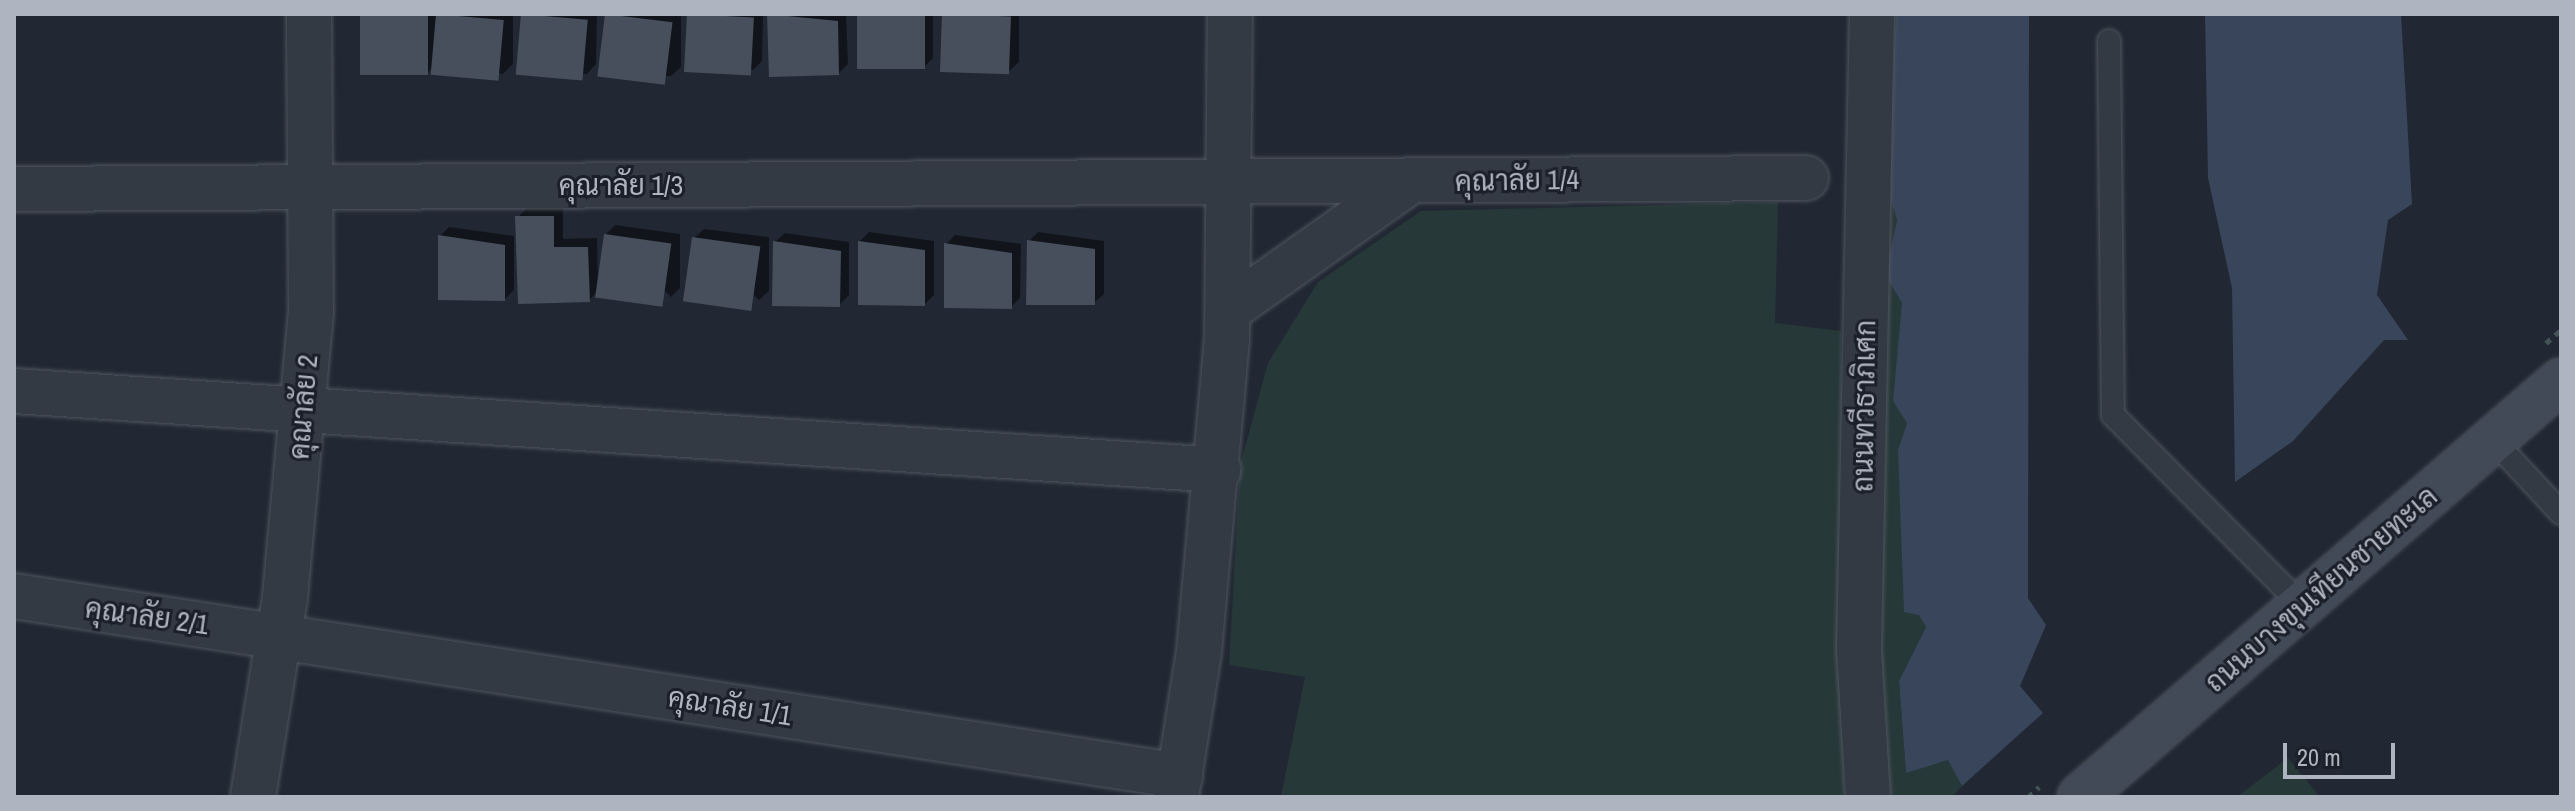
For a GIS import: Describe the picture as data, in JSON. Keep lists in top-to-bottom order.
{
  "streets": {
    "main road": ["ถนนบางขุนเทียนชายทะเล"],
    "street": [
      "คุณาลัย 1/4",
      "คุณาลัย 1/3",
      "ถนนทวีธาภิเศก",
      "คุณาลัย 2",
      "คุณาลัย 2/1",
      "คุณาลัย 1/1"
    ]
  },
  "crossings": [
    ["คุณาลัย 1/4", "คุณาลัย 1/3"],
    ["คุณาลัย 1/3", "คุณาลัย 2"],
    ["คุณาลัย 2", "คุณาลัย 2/1"],
    ["คุณาลัย 2", "คุณาลัย 1/1"],
    ["คุณาลัย 2/1", "คุณาลัย 1/1"]
  ],
  "scale_bar": "20 m"
}
